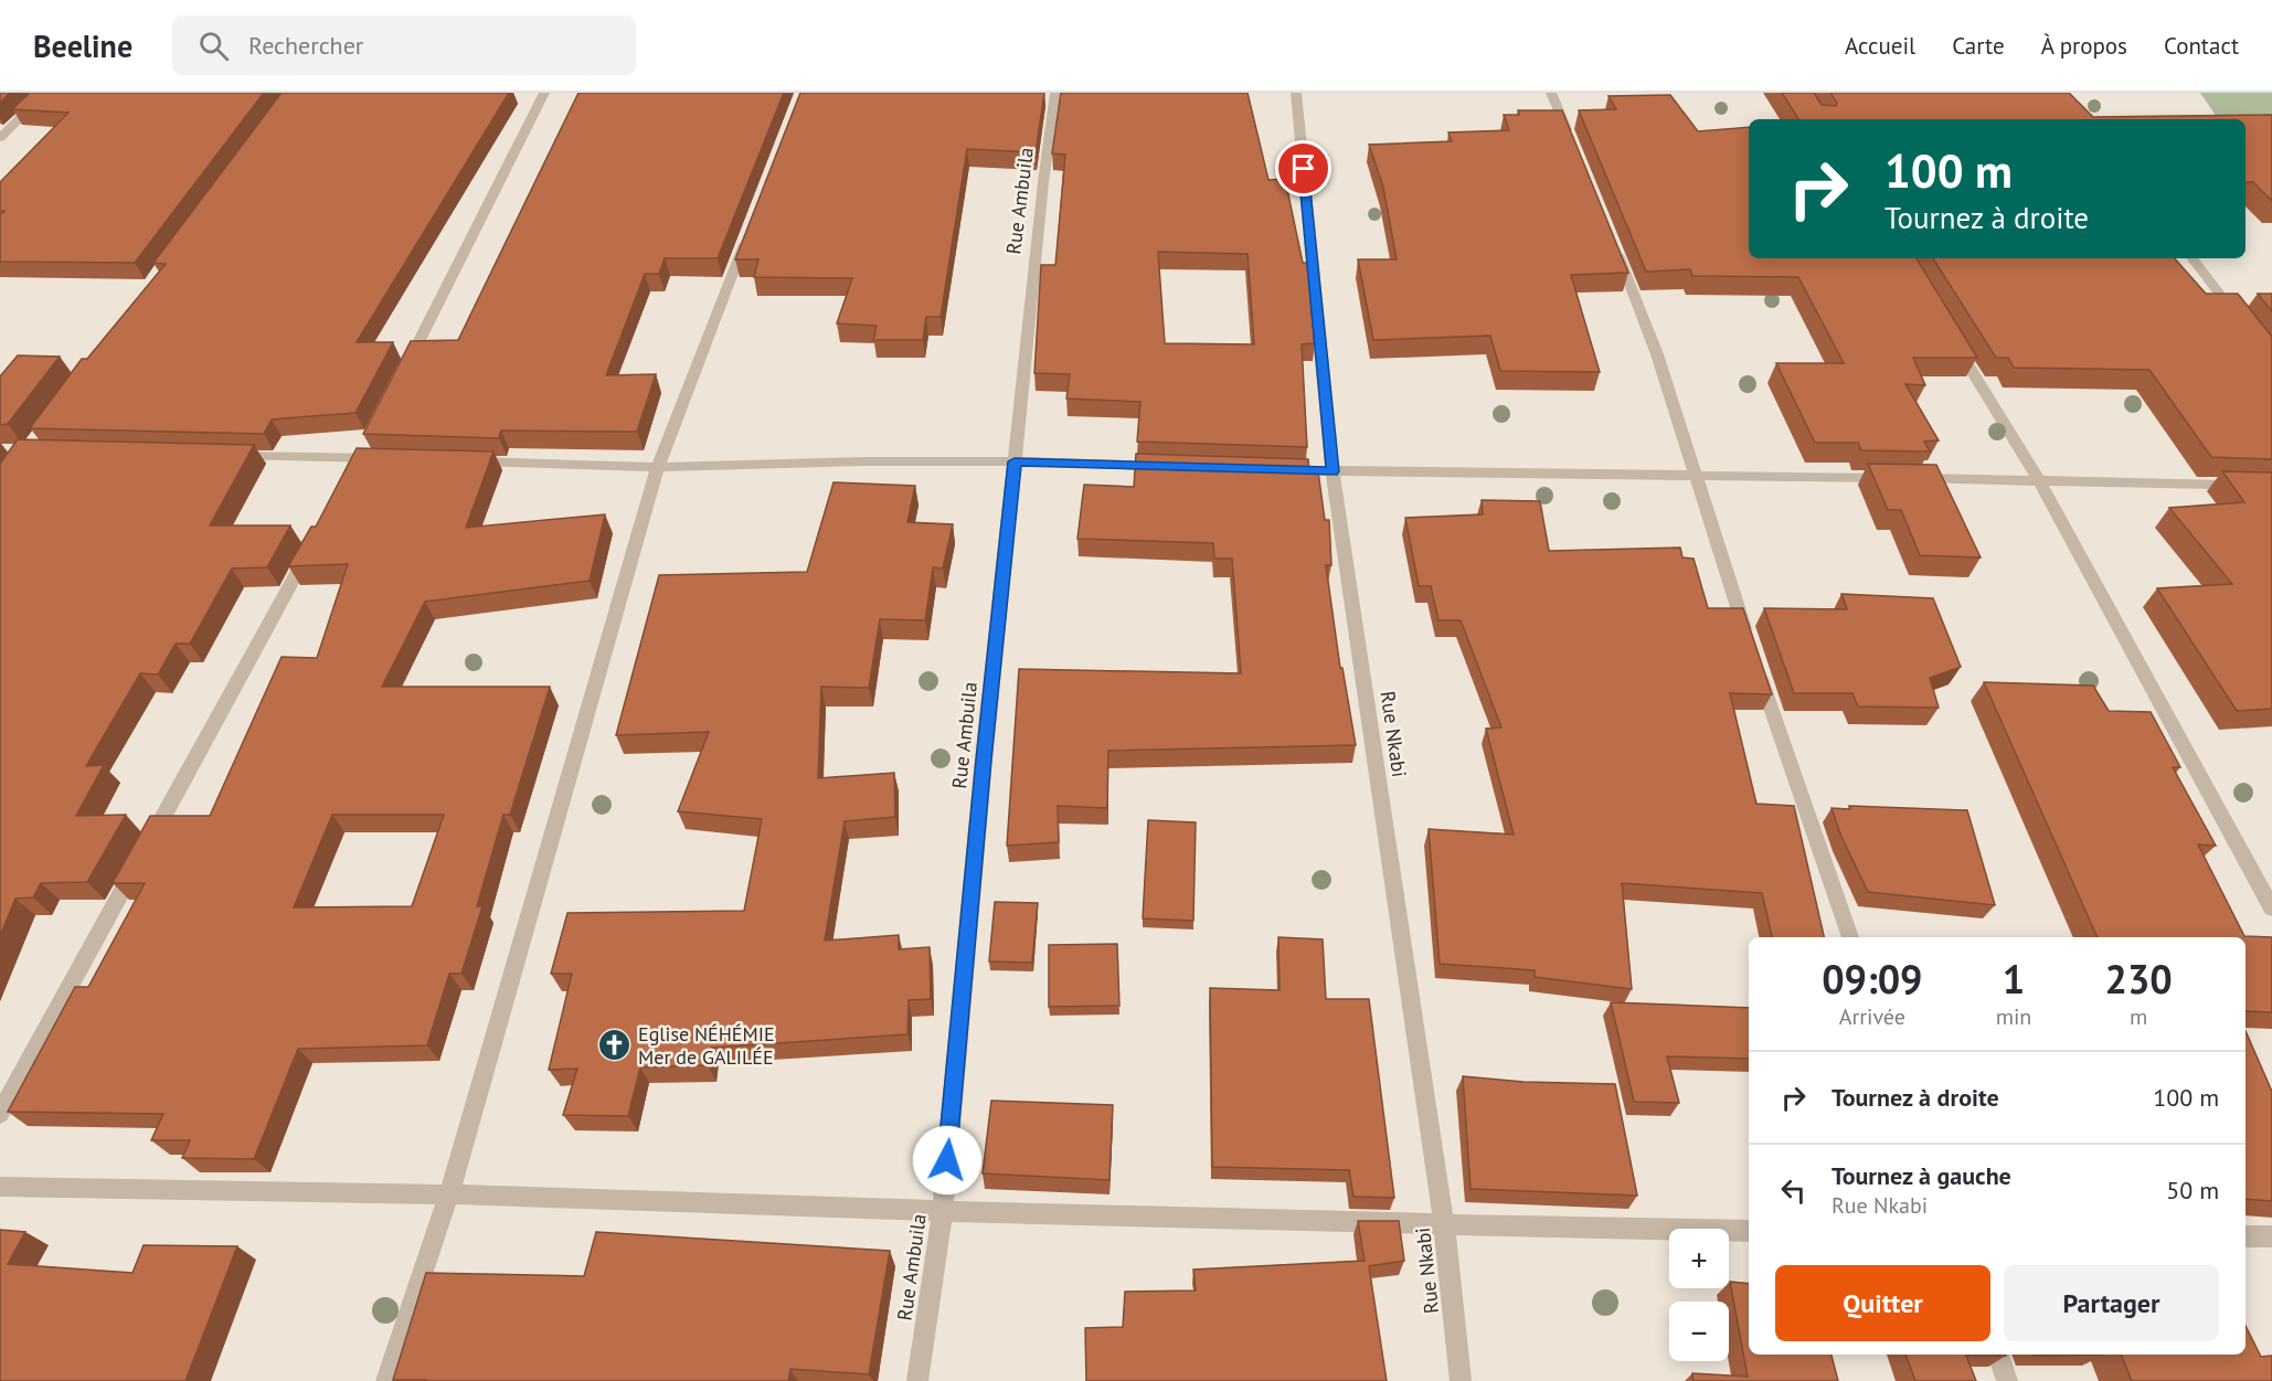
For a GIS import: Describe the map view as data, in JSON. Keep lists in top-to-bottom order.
{
  "streets": {
    "street": ["Rue Ambuila", "Rue Nkabi"]
  },
  "places": {
    "church": ["Eglise NÉHÉMIE Mer de GALILÉE"]
  },
  "page": {
    "header": "Beeline",
    "search": "Rechercher",
    "nav": [
      "Accueil",
      "Carte",
      "À propos",
      "Contact"
    ],
    "turn": ["100 m", "Tournez à droite"],
    "eta": [
      "09:09",
      "Arrivée",
      "1",
      "min",
      "230",
      "m"
    ],
    "list": [
      {
        "name": "Tournez à droite",
        "value": "100 m"
      },
      {
        "name": "Tournez à gauche",
        "note": "Rue Nkabi",
        "value": "50 m"
      }
    ],
    "map_buttons": ["+", "−"],
    "buttons": ["Quitter", "Partager"]
  }
}
